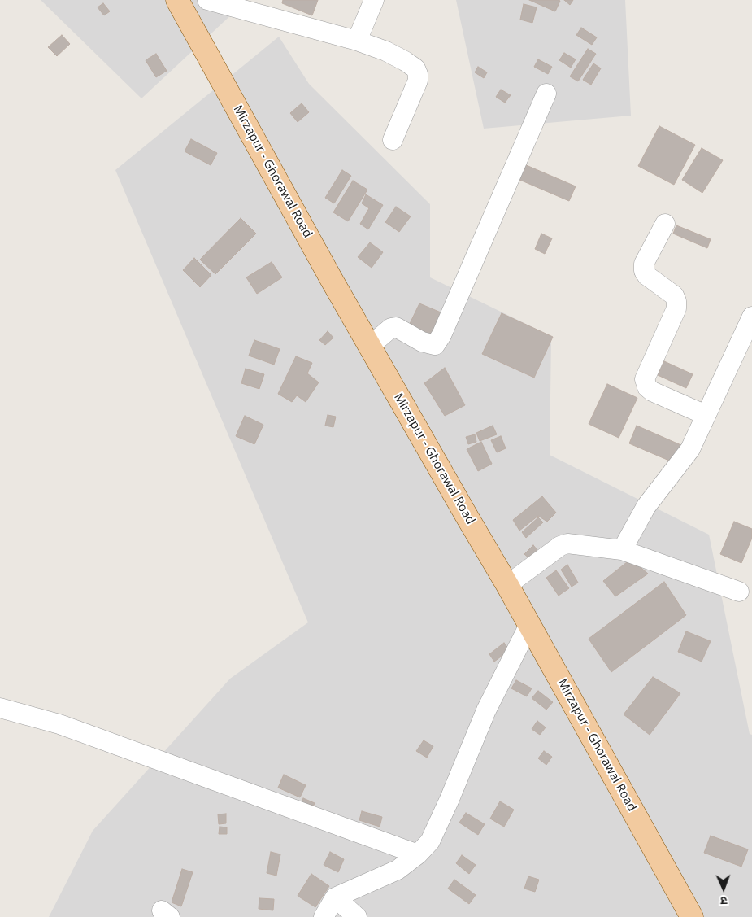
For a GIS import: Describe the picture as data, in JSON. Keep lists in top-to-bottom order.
{
  "streets": {
    "main road": ["Mirzapur - Ghorawal Road"]
  },
  "north": "bottom"
}
